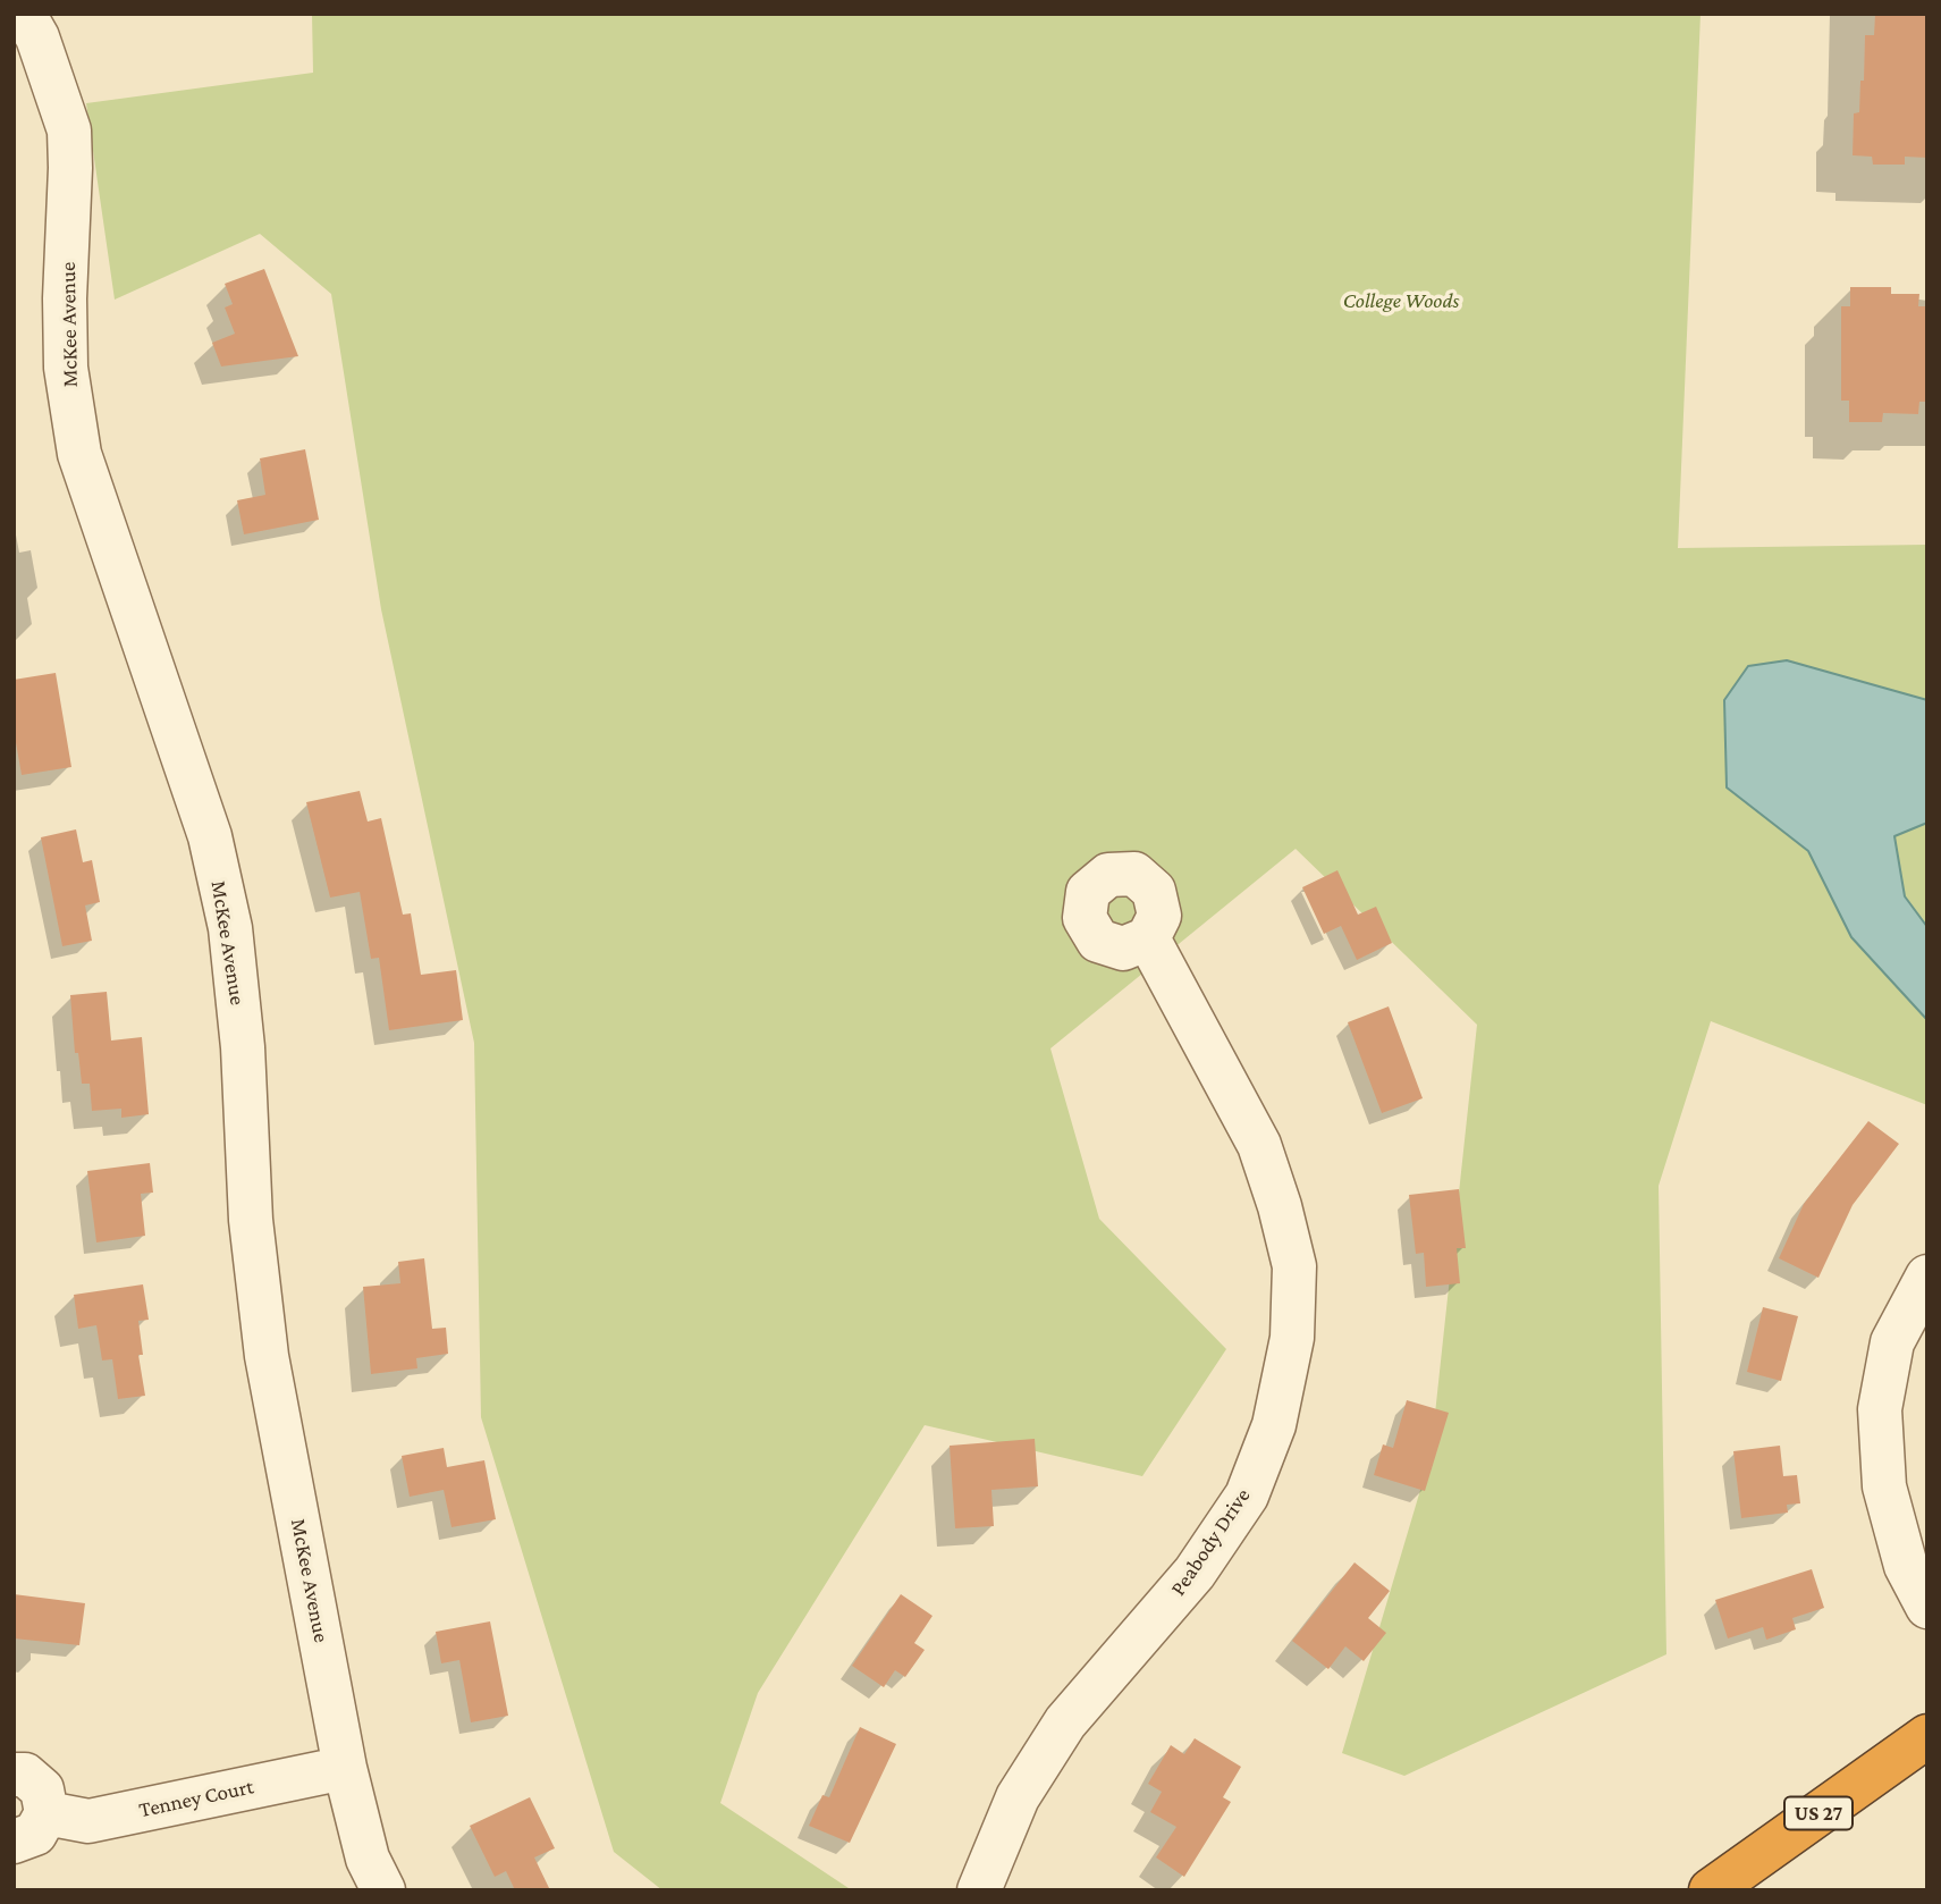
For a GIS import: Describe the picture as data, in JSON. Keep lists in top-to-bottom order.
{
  "streets": {
    "highway": ["US 27"],
    "street": ["McKee Avenue", "Peabody Drive", "Tenney Court"]
  },
  "crossings": [
    ["McKee Avenue", "Tenney Court"]
  ],
  "parks": ["College Woods"]
}
